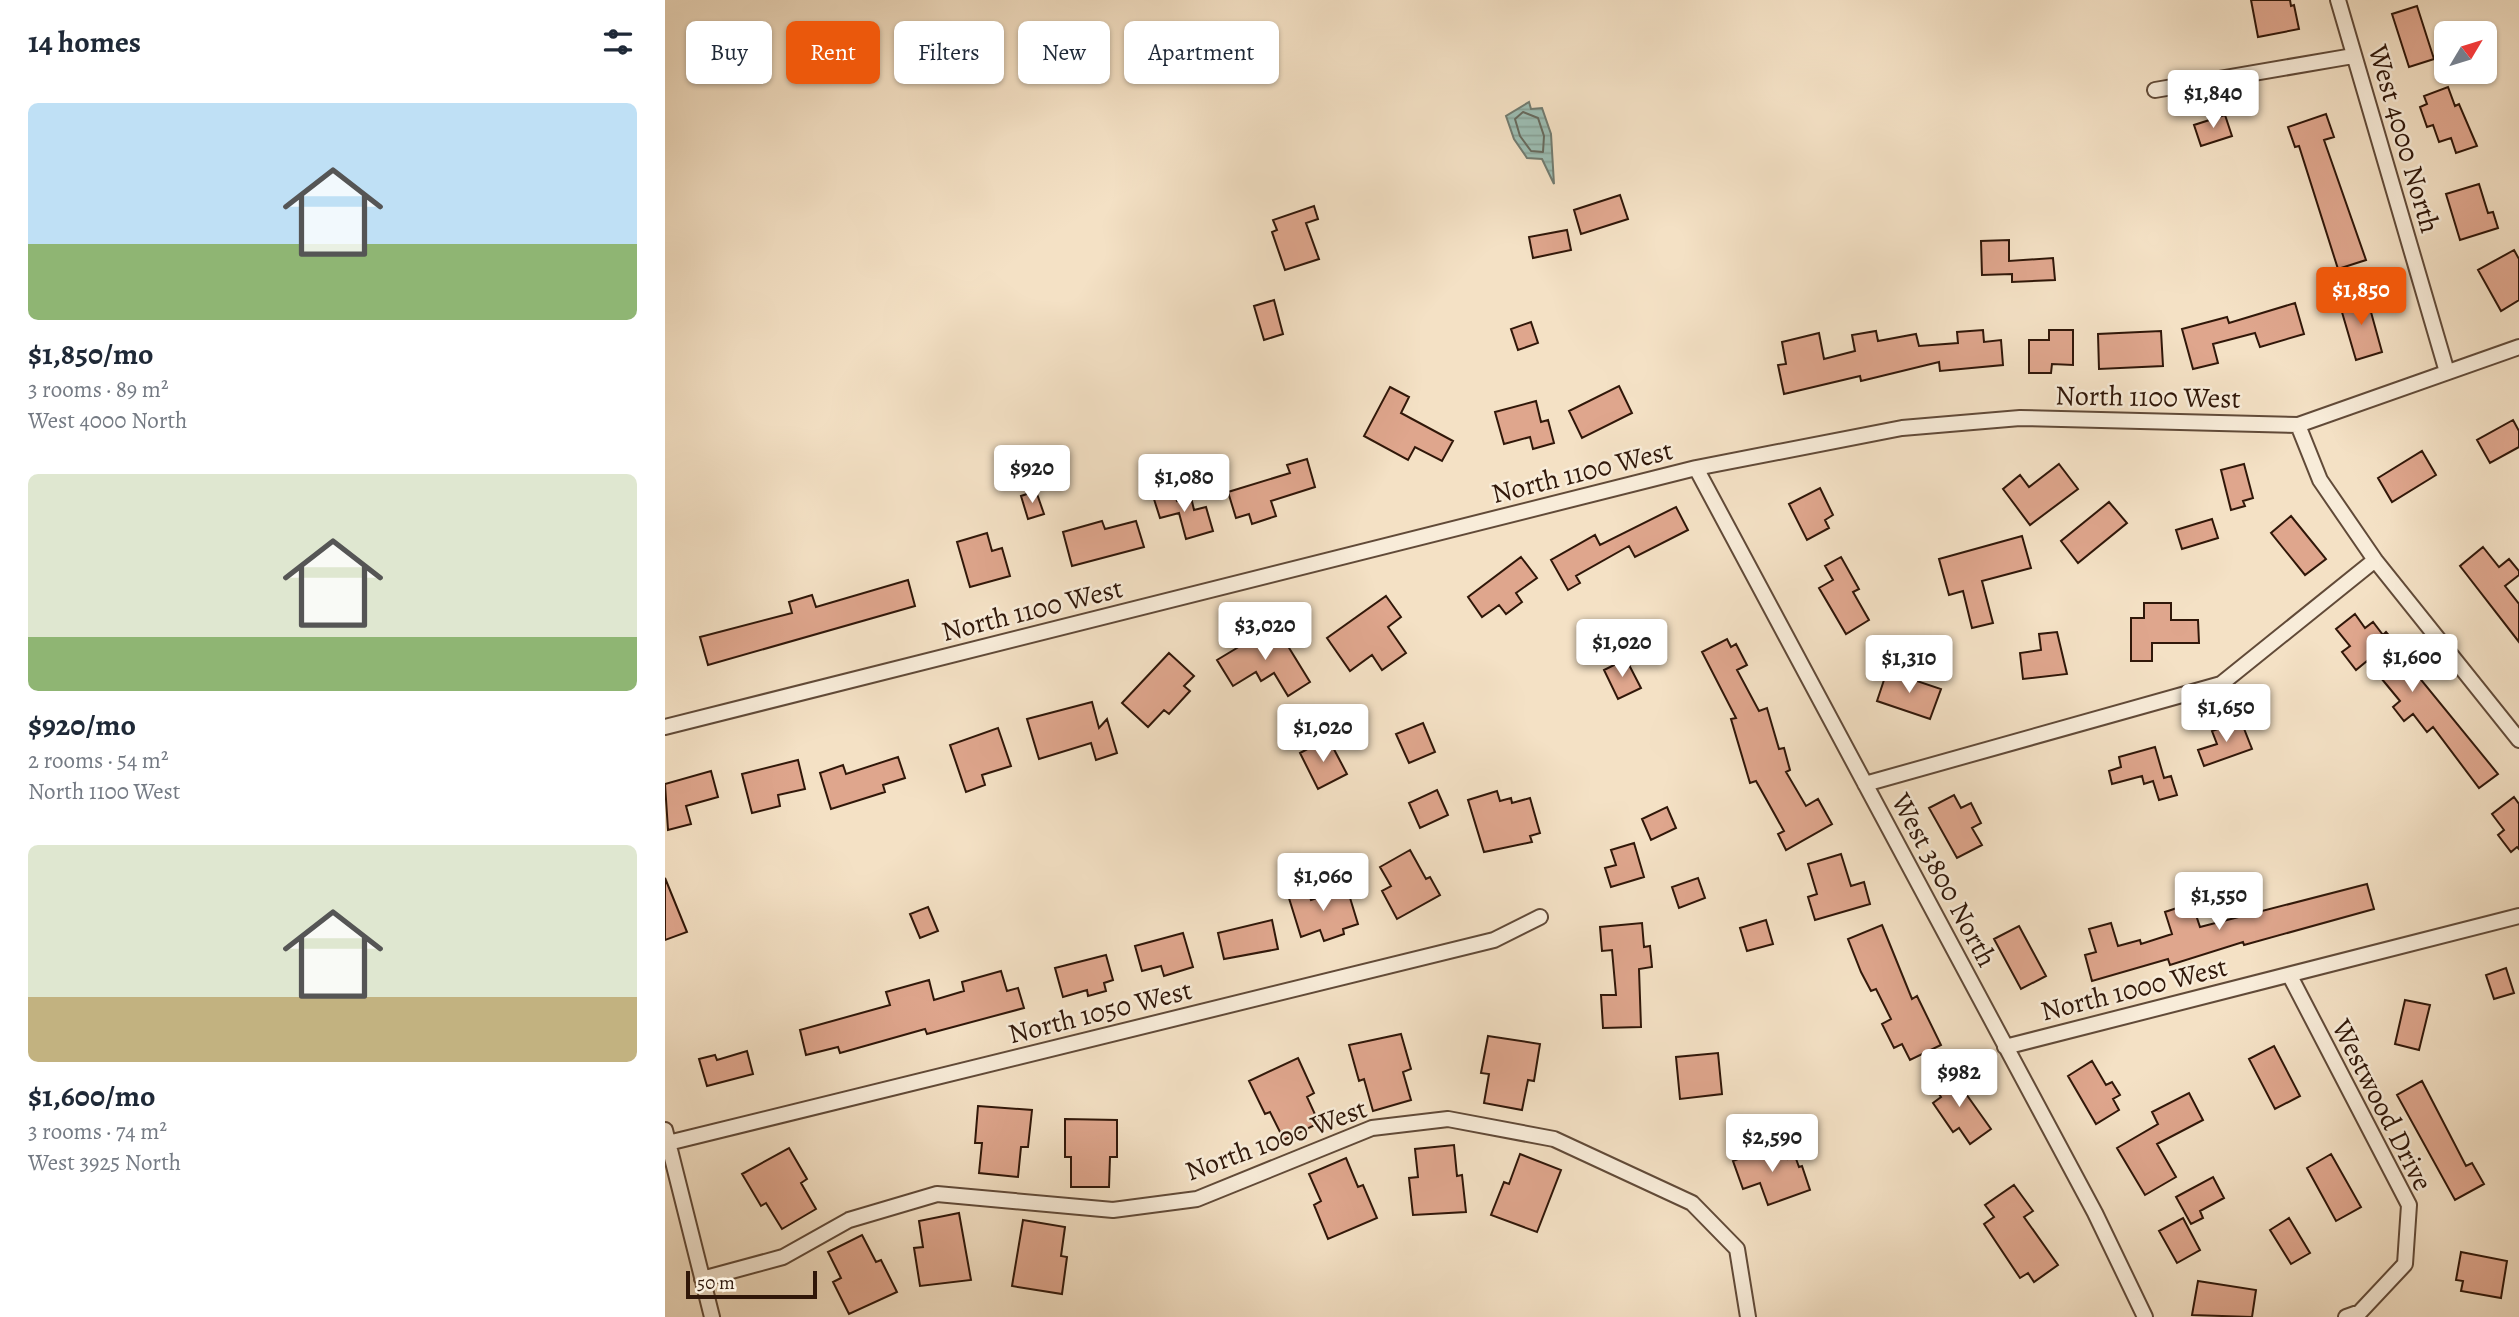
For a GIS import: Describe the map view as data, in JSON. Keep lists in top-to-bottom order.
{
  "streets": {
    "street": [
      "West 4000 North",
      "North 1100 West",
      "West 3800 North",
      "North 1000 West",
      "North 1050 West",
      "Westwood Drive"
    ]
  },
  "crossings": [
    ["West 4000 North", "North 1100 West"],
    ["North 1100 West", "West 3800 North"],
    ["West 3800 North", "North 1000 West"],
    ["North 1000 West", "Westwood Drive"]
  ],
  "scale_bar": "50 m",
  "north": "top right",
  "page": {
    "heading": "14 homes",
    "chip": [
      "Buy",
      "Rent",
      "Filters",
      "New",
      "Apartment"
    ],
    "price": [
      "$1,840",
      "$1,850",
      "$920",
      "$1,080",
      "$3,020",
      "$1,020",
      "$1,600",
      "$1,310",
      "$1,650",
      "$1,020",
      "$1,060",
      "$1,550",
      "$982",
      "$2,590"
    ],
    "list": [
      {
        "name": "$1,850/mo",
        "note": "3 rooms · 89 m² · West 4000 North"
      },
      {
        "name": "$920/mo",
        "note": "2 rooms · 54 m² · North 1100 West"
      },
      {
        "name": "$1,600/mo",
        "note": "3 rooms · 74 m² · West 3925 North"
      }
    ],
    "scale": "50 m"
  }
}
